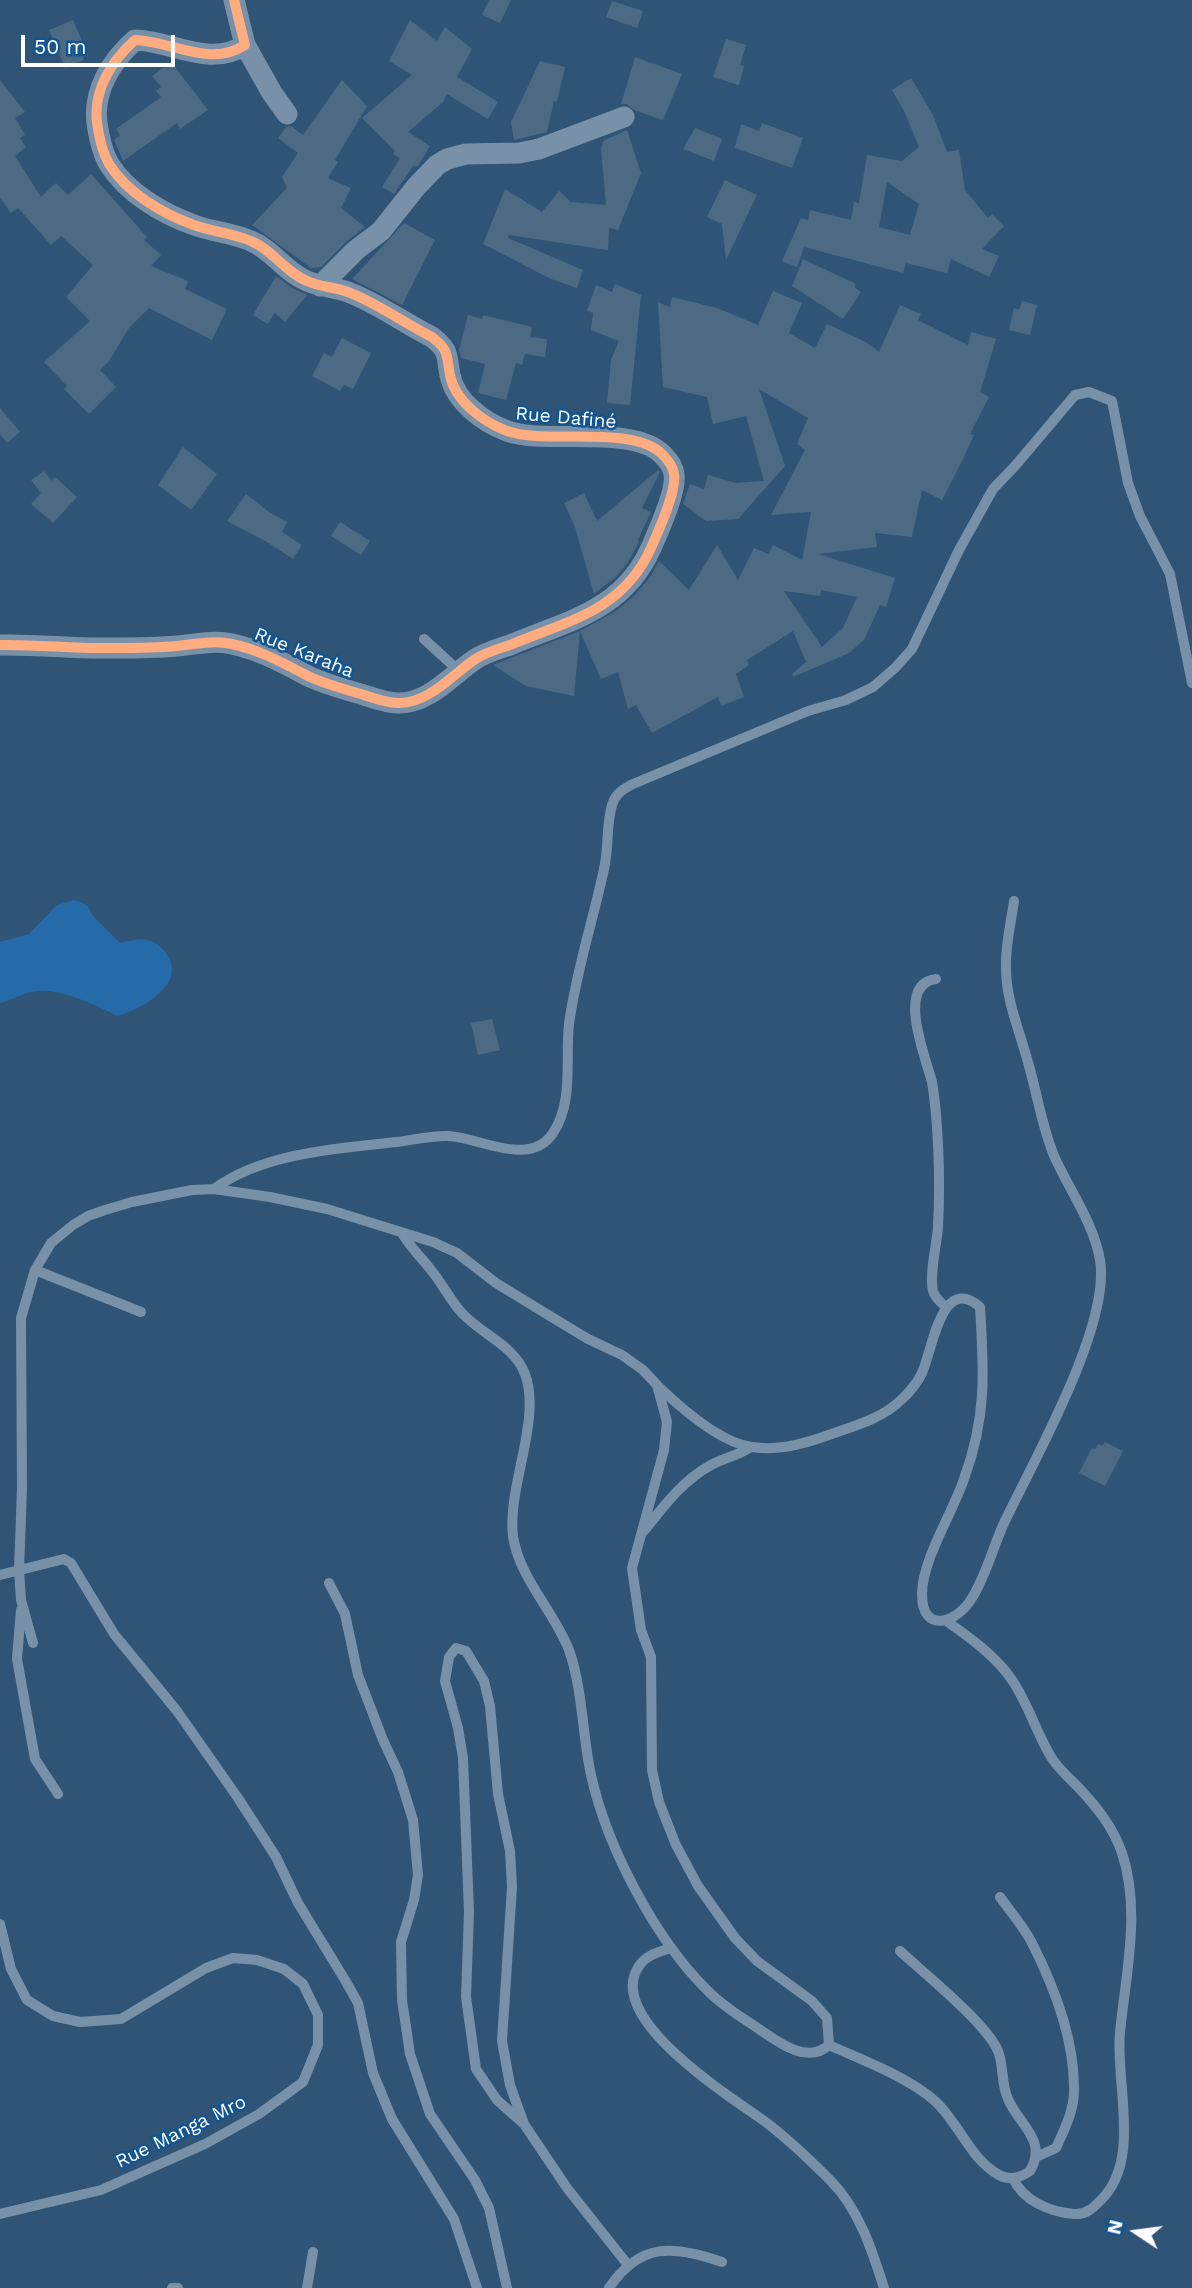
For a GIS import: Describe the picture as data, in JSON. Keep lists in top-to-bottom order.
{
  "streets": {
    "street": ["Rue Dafiné", "Rue Karaha"],
    "lane": ["Rue Manga Mro"]
  },
  "crossings": [
    ["Rue Dafiné", "Rue Karaha"]
  ],
  "scale_bar": "50 m",
  "north": "left"
}
